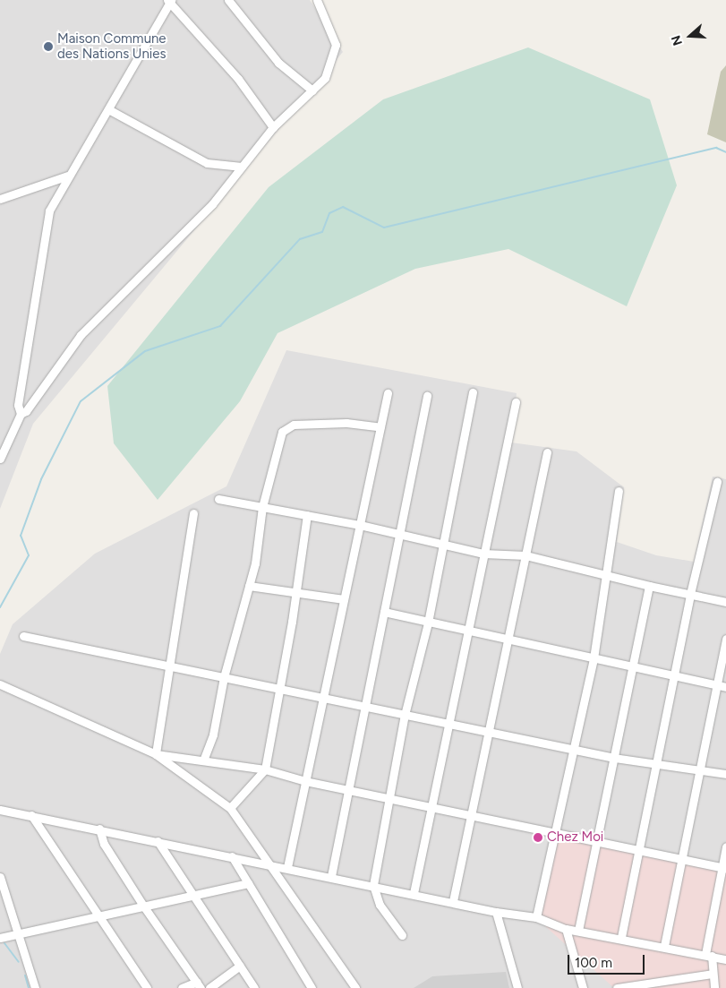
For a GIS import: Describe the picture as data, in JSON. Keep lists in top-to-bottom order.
{
  "places": ["Maison Commune des Nations Unies", "Chez Moi"],
  "scale_bar": "100 m",
  "north": "left"
}
